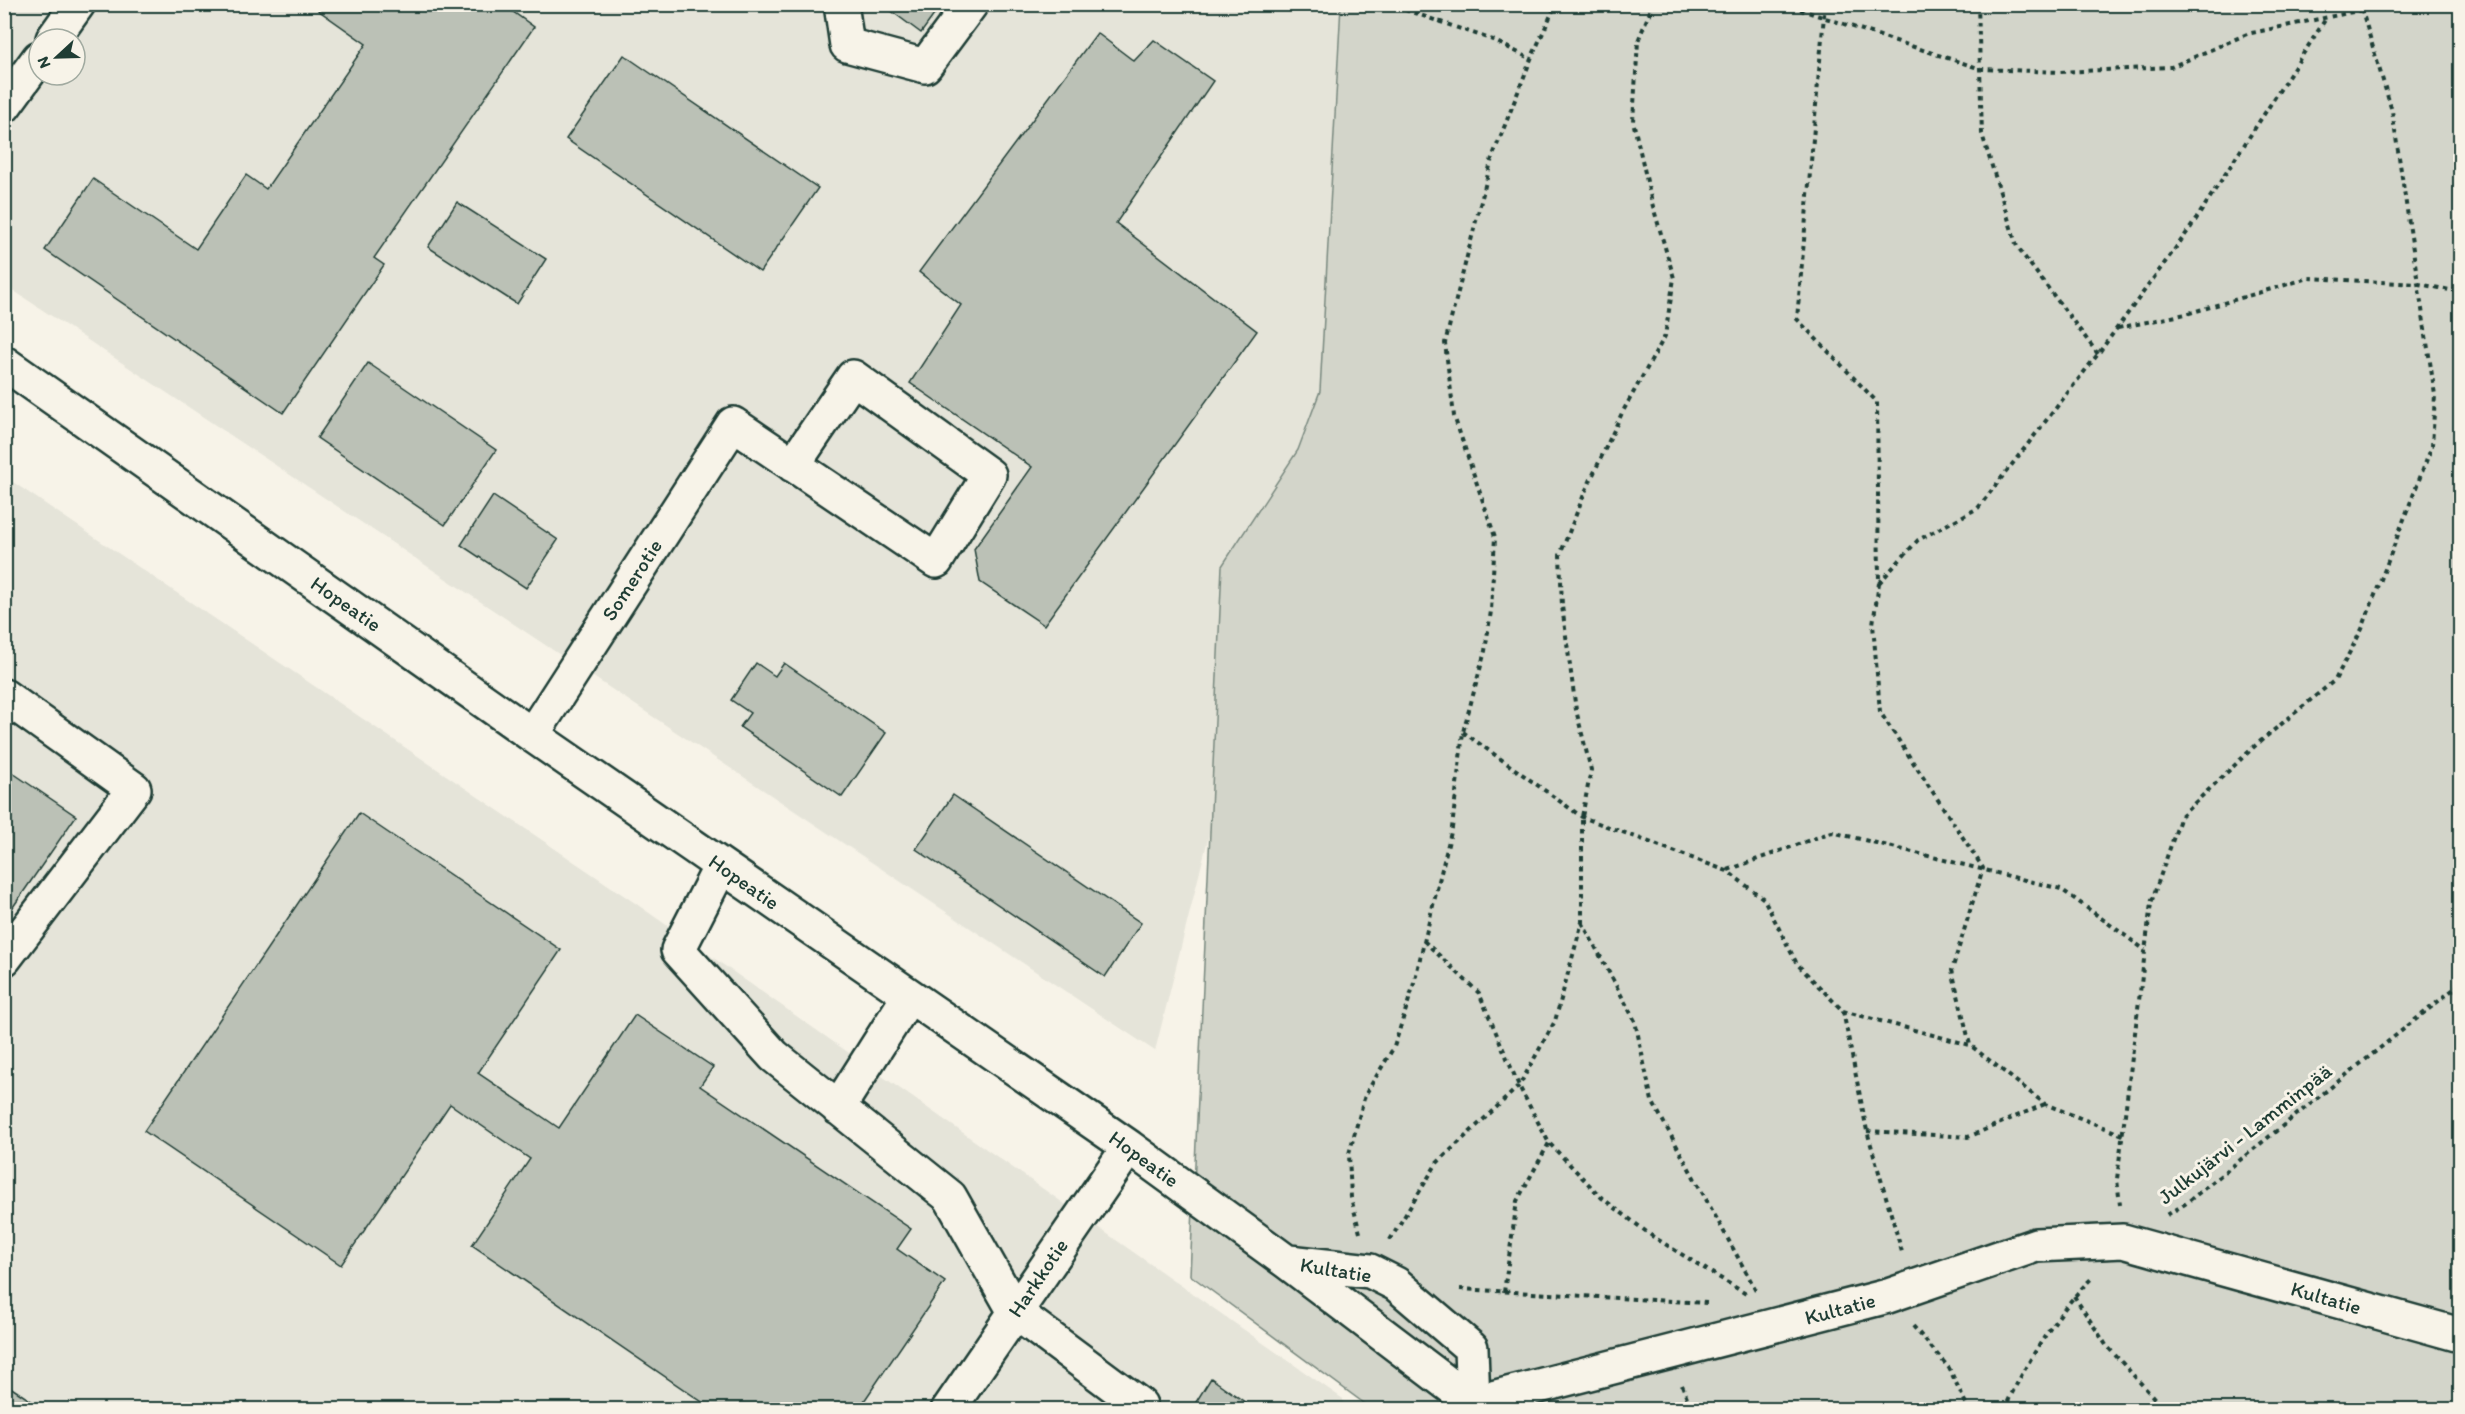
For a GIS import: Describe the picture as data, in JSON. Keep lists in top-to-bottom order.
{
  "streets": {
    "street": [
      "Somerotie",
      "Hopeatie",
      "Kultatie",
      "Harkkotie"
    ],
    "path": ["Julkujärvi - Lamminpää"]
  },
  "crossings": [
    ["Somerotie", "Hopeatie"],
    ["Hopeatie", "Kultatie"],
    ["Hopeatie", "Harkkotie"],
    ["Julkujärvi - Lamminpää", "Kultatie"]
  ],
  "north": "left"
}
